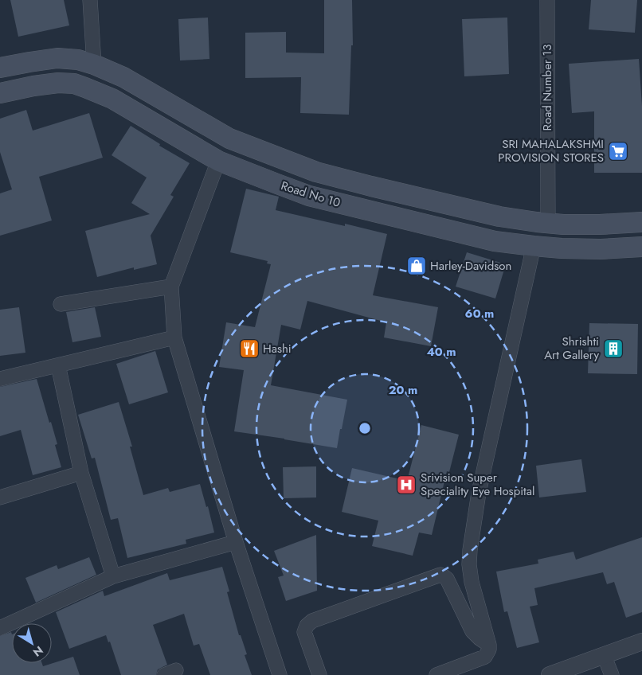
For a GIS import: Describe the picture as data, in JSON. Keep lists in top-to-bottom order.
{
  "streets": {
    "main road": ["Road No 10"],
    "street": ["Road Number 13"]
  },
  "crossings": [
    ["Road Number 13", "Road No 10"]
  ],
  "places": {
    "supermarket": ["SRI MAHALAKSHMI PROVISION STORES"],
    "shop": ["Harley-Davidson"],
    "restaurant": ["Hashi"],
    "building": ["Shrishti Art Gallery"],
    "hospital": ["Srivision Super Speciality Eye Hospital"]
  },
  "north": "bottom right",
  "rings": ["60 m", "40 m", "20 m"]
}
